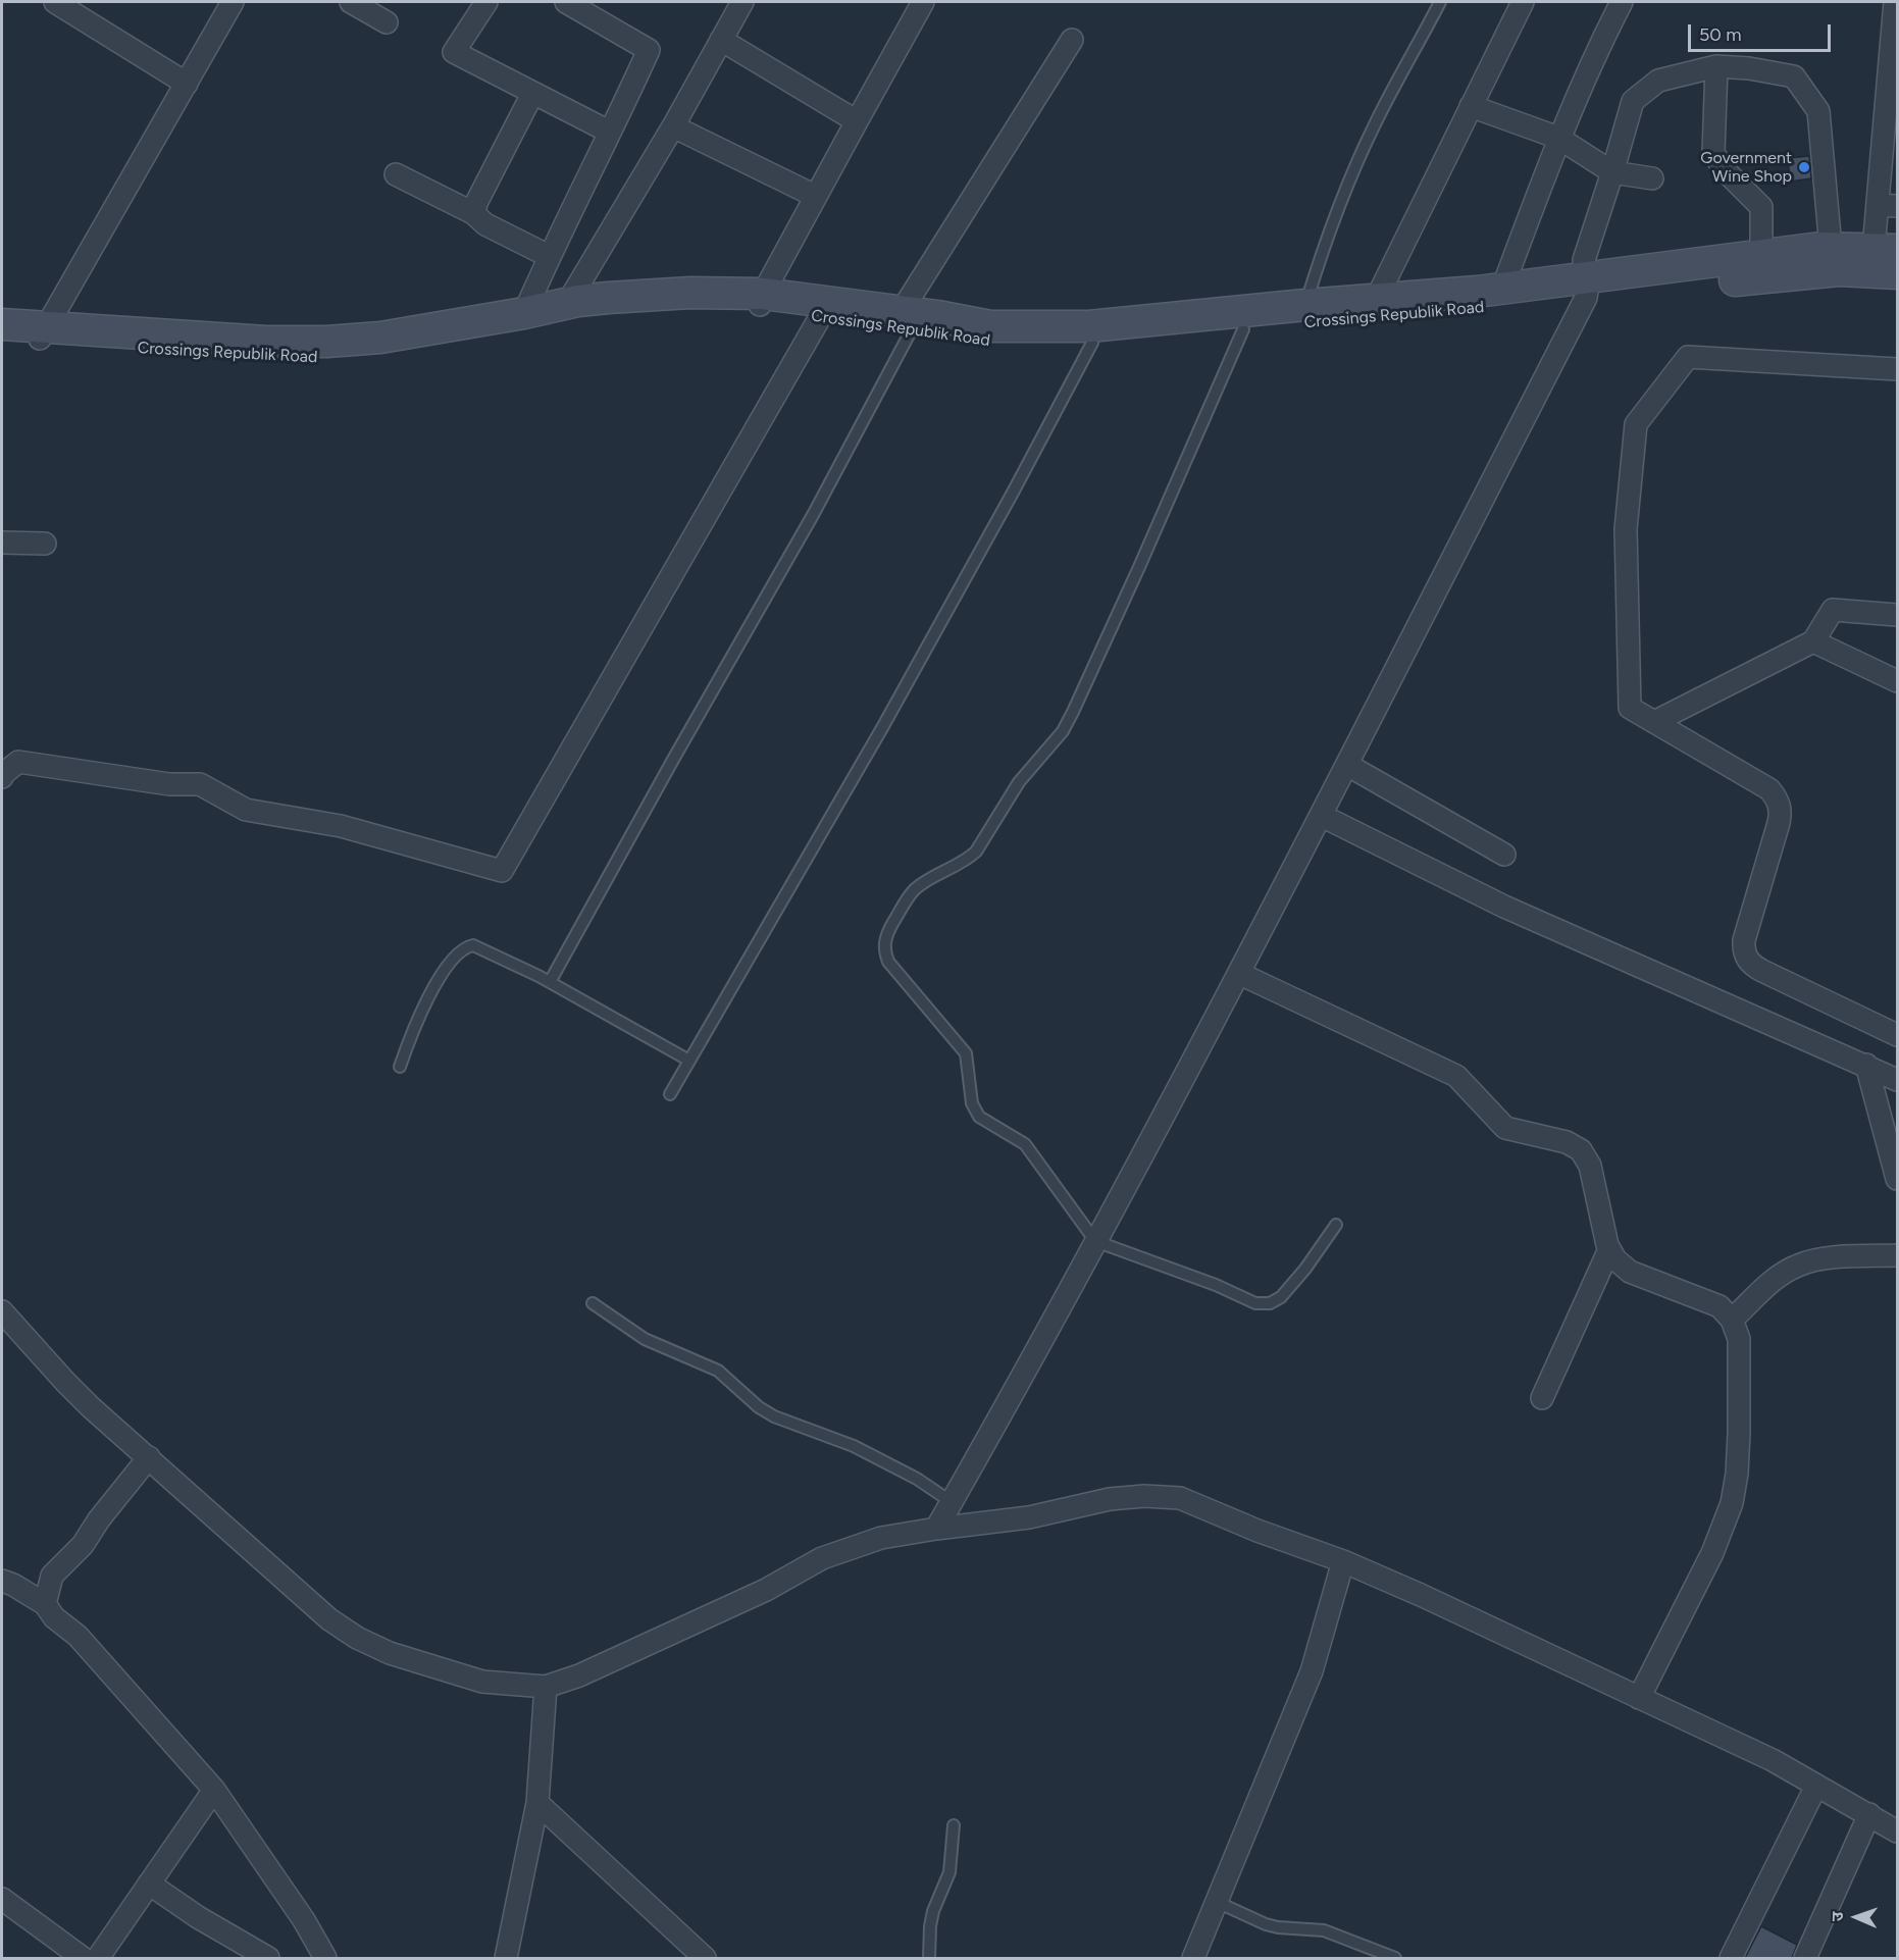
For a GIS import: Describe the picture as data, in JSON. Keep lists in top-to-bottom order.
{
  "streets": {
    "street": ["Crossings Republik Road"]
  },
  "places": ["Government Wine Shop"],
  "scale_bar": "50 m",
  "north": "left"
}
